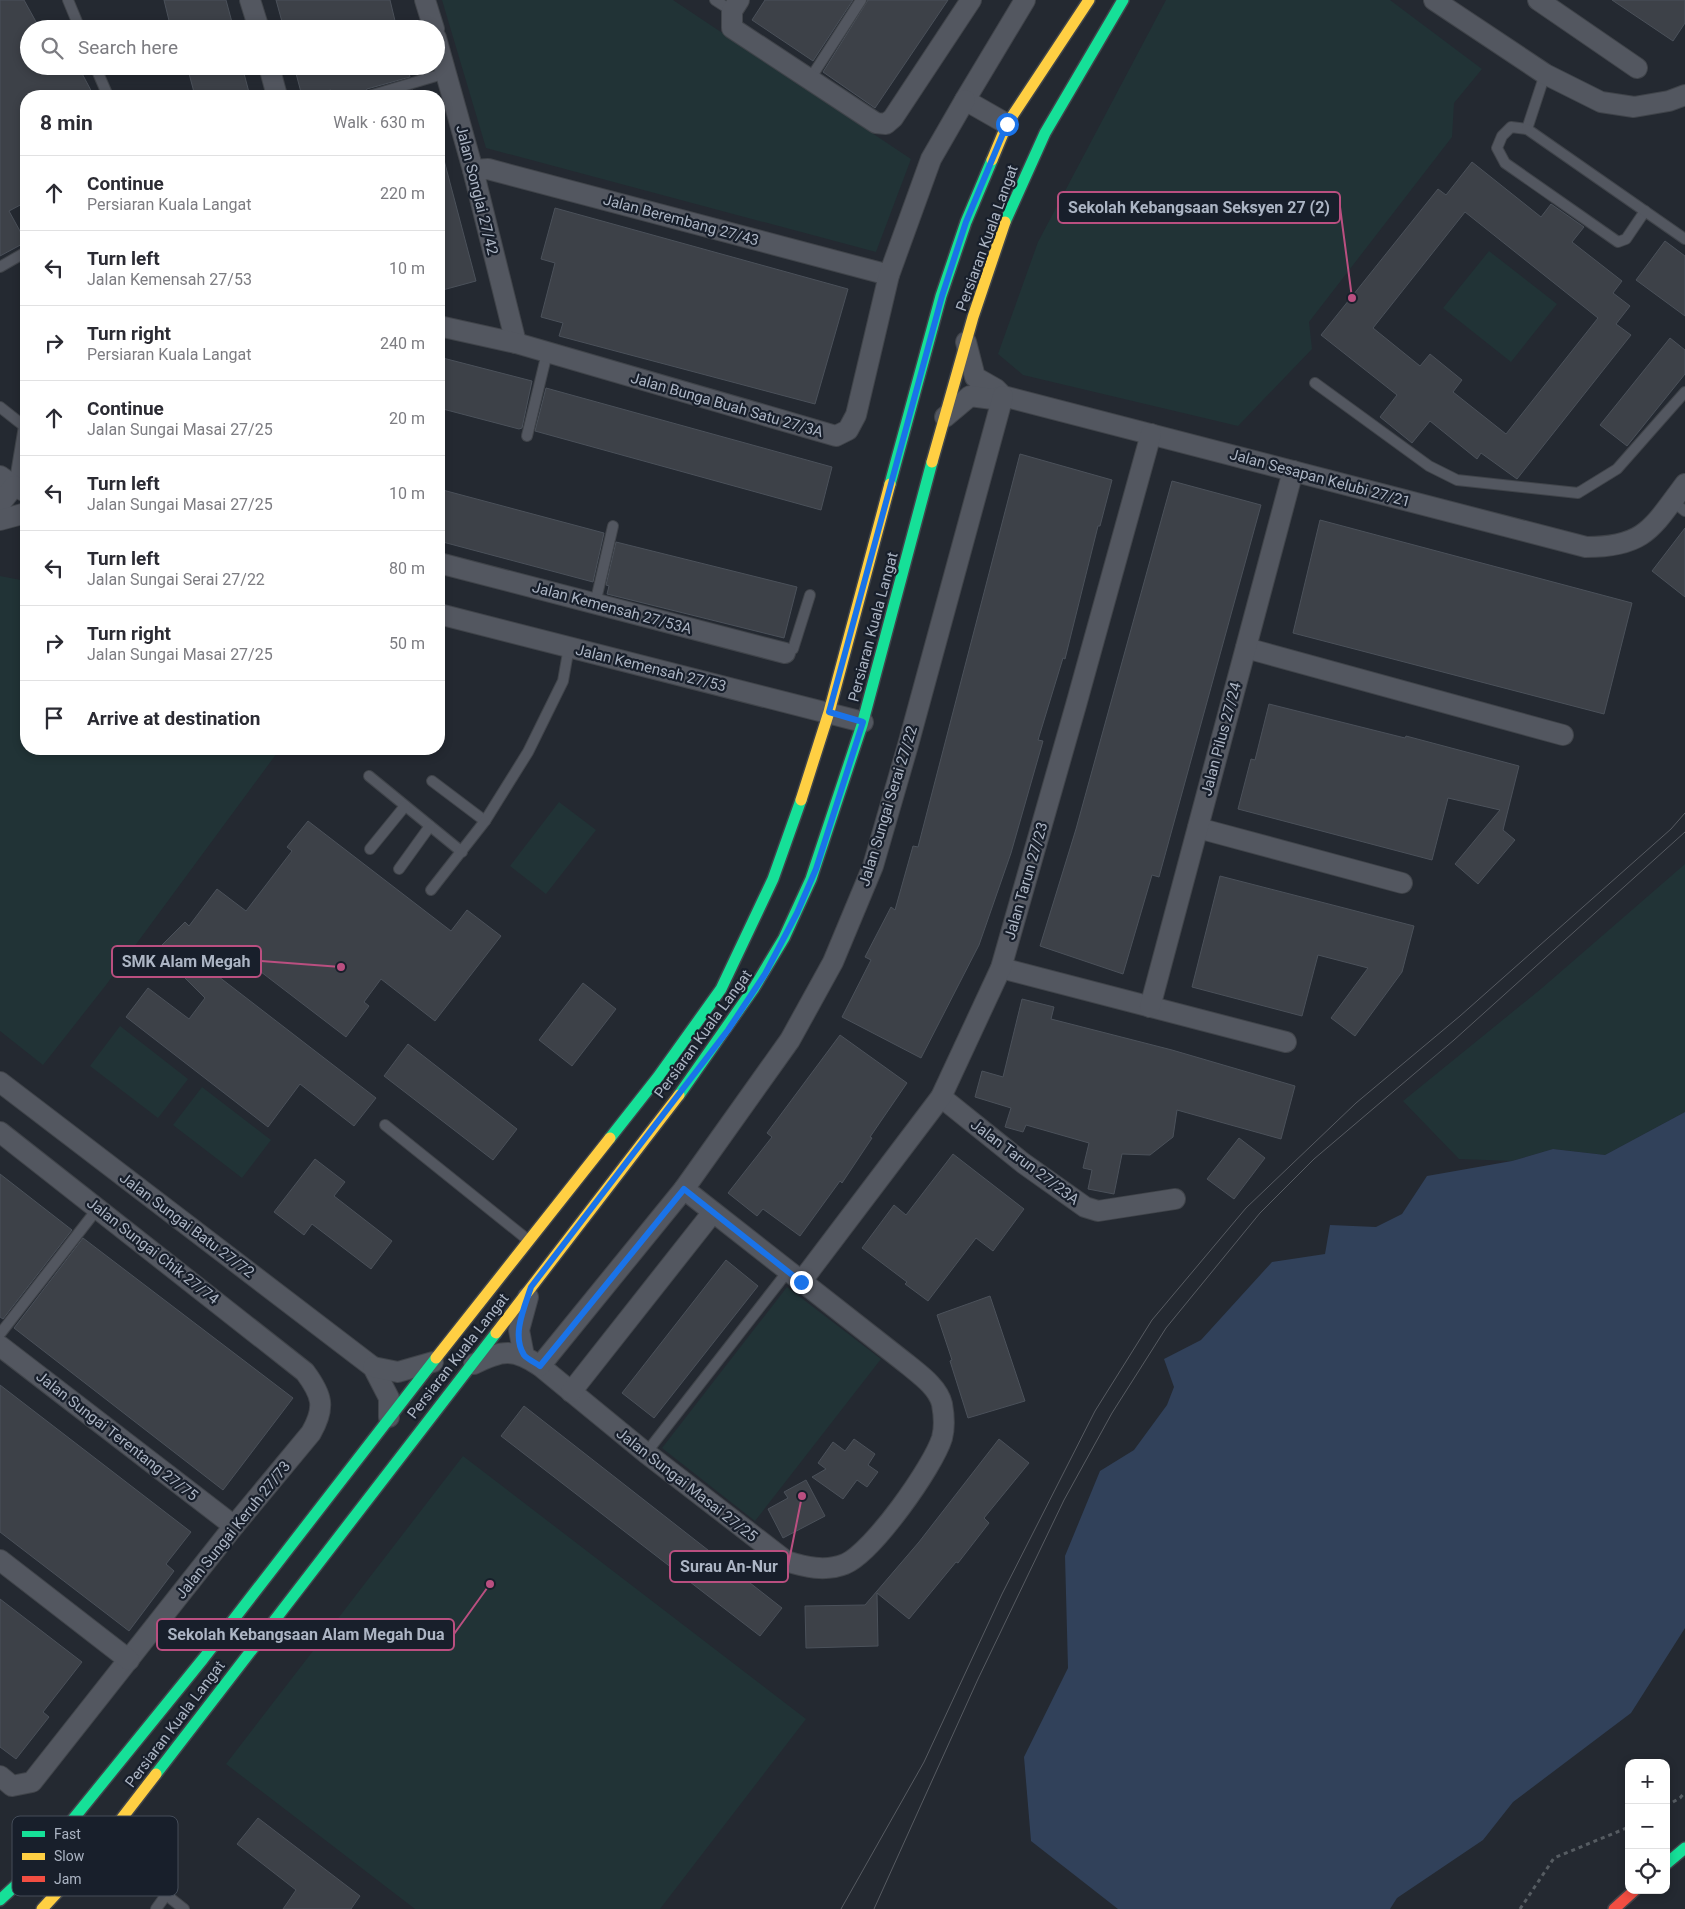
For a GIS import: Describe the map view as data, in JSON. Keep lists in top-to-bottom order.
{
  "streets": {
    "main road": ["Persiaran Kuala Langat"],
    "street": [
      "Jalan Songlai 27/42",
      "Jalan Berembang 27/43",
      "Jalan Bunga Buah Satu 27/3A",
      "Jalan Sesapan Kelubi 27/21",
      "Jalan Kemensah 27/53A",
      "Jalan Kemensah 27/53",
      "Jalan Pilus 27/24",
      "Jalan Sungai Serai 27/22",
      "Jalan Tarun 27/23",
      "Jalan Tarun 27/23A",
      "Jalan Sungai Batu 27/72",
      "Jalan Sungai Chik 27/74",
      "Jalan Sungai Terentang 27/75",
      "Jalan Sungai Masai 27/25",
      "Jalan Sungai Keruh 27/73"
    ]
  },
  "crossings": [
    ["Jalan Songlai 27/42", "Jalan Berembang 27/43"],
    ["Jalan Songlai 27/42", "Jalan Bunga Buah Satu 27/3A"],
    ["Jalan Berembang 27/43", "Jalan Bunga Buah Satu 27/3A"],
    ["Persiaran Kuala Langat", "Jalan Sesapan Kelubi 27/21"],
    ["Persiaran Kuala Langat", "Jalan Kemensah 27/53"],
    ["Jalan Sesapan Kelubi 27/21", "Jalan Pilus 27/24"],
    ["Jalan Sesapan Kelubi 27/21", "Jalan Sungai Serai 27/22"],
    ["Jalan Sesapan Kelubi 27/21", "Jalan Tarun 27/23"],
    ["Jalan Sungai Serai 27/22", "Jalan Sungai Masai 27/25"],
    ["Jalan Tarun 27/23", "Jalan Tarun 27/23A"],
    ["Jalan Tarun 27/23", "Jalan Sungai Masai 27/25"],
    ["Jalan Sungai Chik 27/74", "Jalan Sungai Keruh 27/73"],
    ["Jalan Sungai Terentang 27/75", "Jalan Sungai Keruh 27/73"]
  ],
  "places": [
    "Sekolah Kebangsaan Seksyen 27 (2)",
    "SMK Alam Megah",
    "Surau An-Nur",
    "Sekolah Kebangsaan Alam Megah Dua"
  ],
  "legend": ["Fast", "Slow", "Jam"],
  "page": {
    "search": "Search here",
    "heading": ["8 min", "Walk · 630 m"],
    "list": [
      ["Continue", "Persiaran Kuala Langat", "220 m"],
      ["Turn left", "Jalan Kemensah 27/53", "10 m"],
      ["Turn right", "Persiaran Kuala Langat", "240 m"],
      ["Continue", "Jalan Sungai Masai 27/25", "20 m"],
      ["Turn left", "Jalan Sungai Masai 27/25", "10 m"],
      ["Turn left", "Jalan Sungai Serai 27/22", "80 m"],
      ["Turn right", "Jalan Sungai Masai 27/25", "50 m"],
      "Arrive at destination"
    ],
    "map_buttons": ["+", "−"]
  }
}
